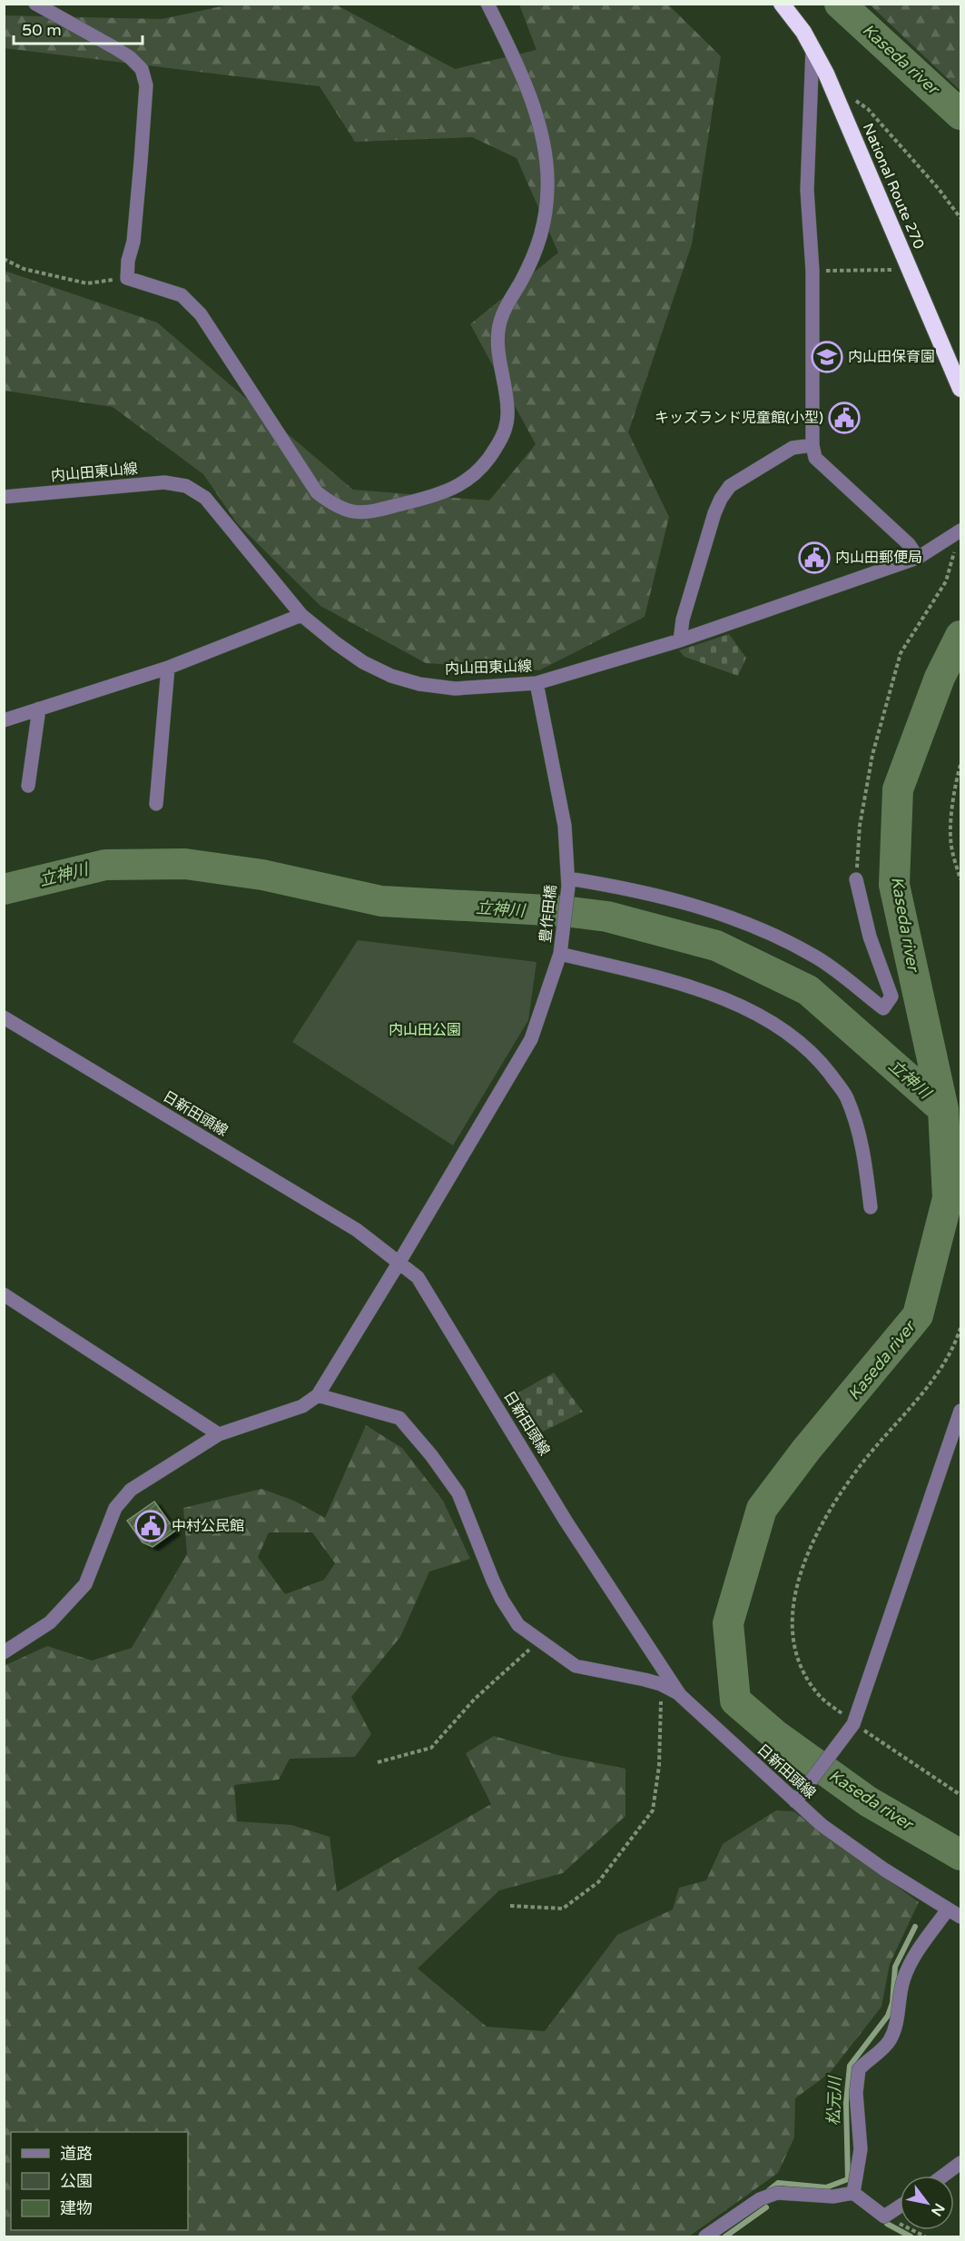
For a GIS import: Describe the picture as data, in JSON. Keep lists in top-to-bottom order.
{
  "streets": {
    "highway": ["National Route 270"],
    "street": ["内山田東山線", "豊作田橋", "日新田頭線"]
  },
  "crossings": [
    ["内山田東山線", "豊作田橋"],
    ["豊作田橋", "日新田頭線"]
  ],
  "water": ["Kaseda river", "立神川", "松元川"],
  "parks": ["内山田公園"],
  "places": {
    "school or university": ["内山田保育園"],
    "public building": ["キッズランド児童館(小型)", "内山田郵便局", "中村公民館"]
  },
  "legend": ["道路", "公園", "建物"],
  "scale_bar": "50 m",
  "north": "bottom right"
}
